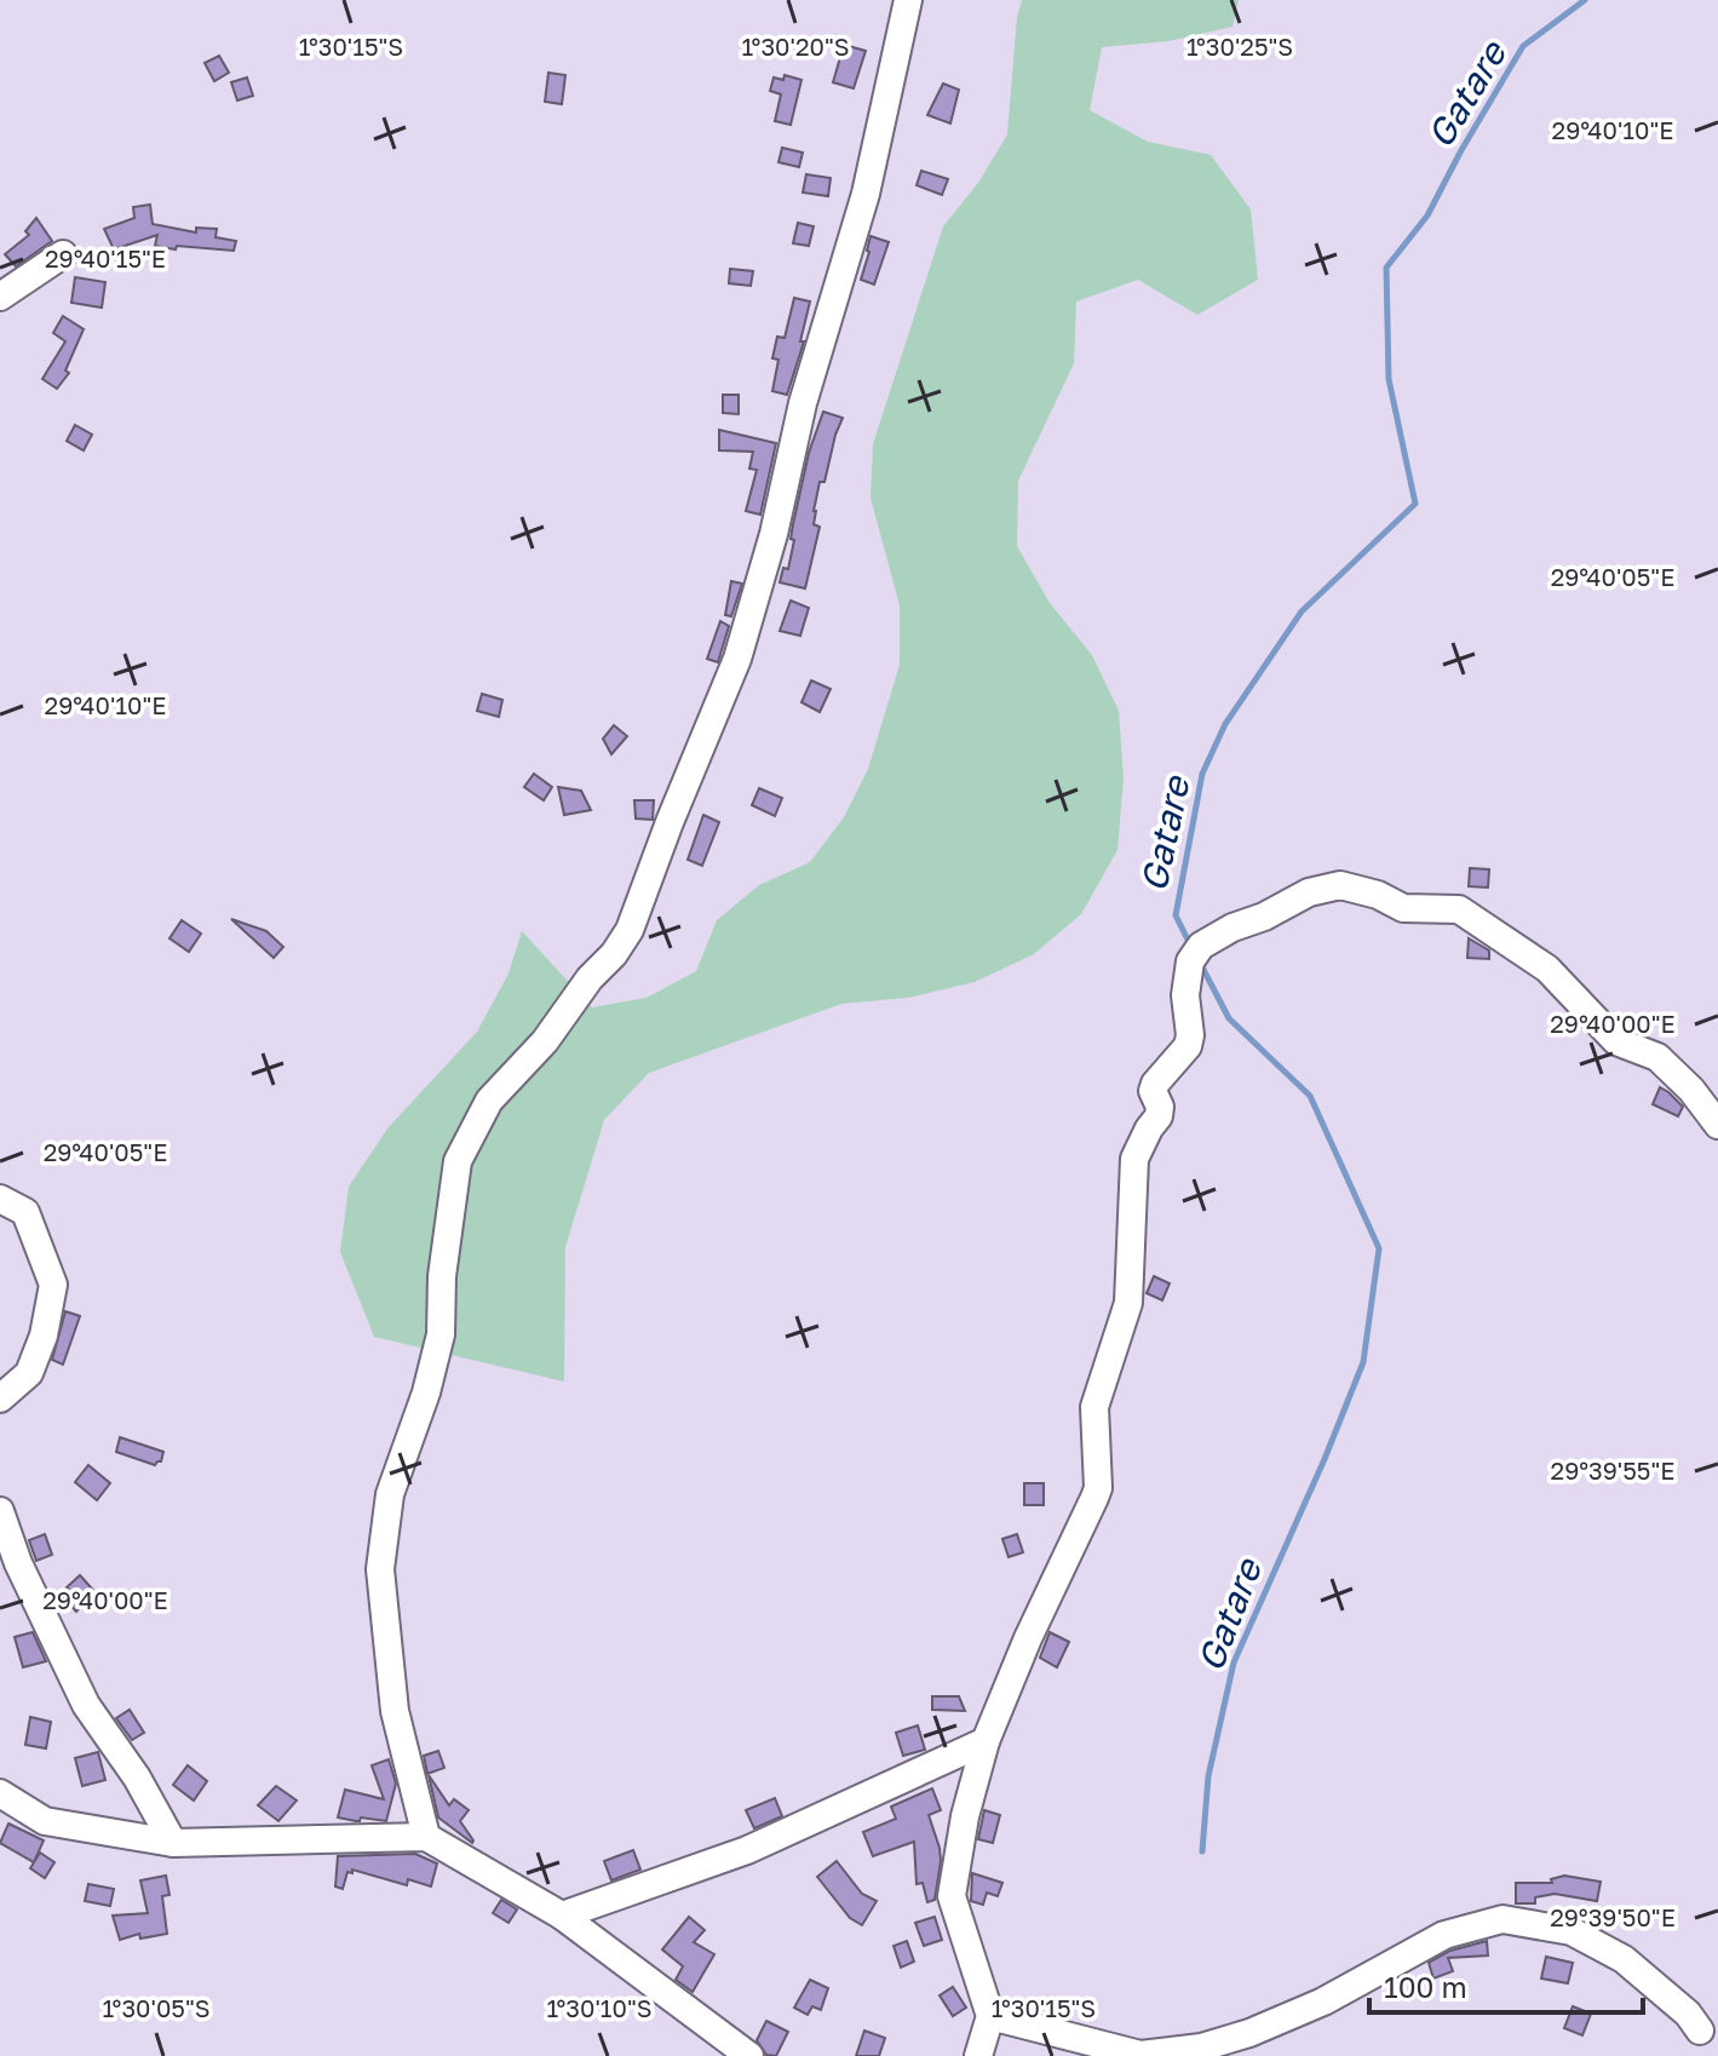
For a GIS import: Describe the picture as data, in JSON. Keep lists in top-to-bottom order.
{
  "water": ["Gatare"],
  "scale_bar": "100 m",
  "coordinates": [
    "1°30'15\"S",
    "1°30'20\"S",
    "1°30'25\"S",
    "29°40'10\"E",
    "29°40'15\"E",
    "29°40'05\"E",
    "29°40'00\"E",
    "29°39'55\"E",
    "29°39'50\"E",
    "1°30'05\"S",
    "1°30'10\"S"
  ]
}
